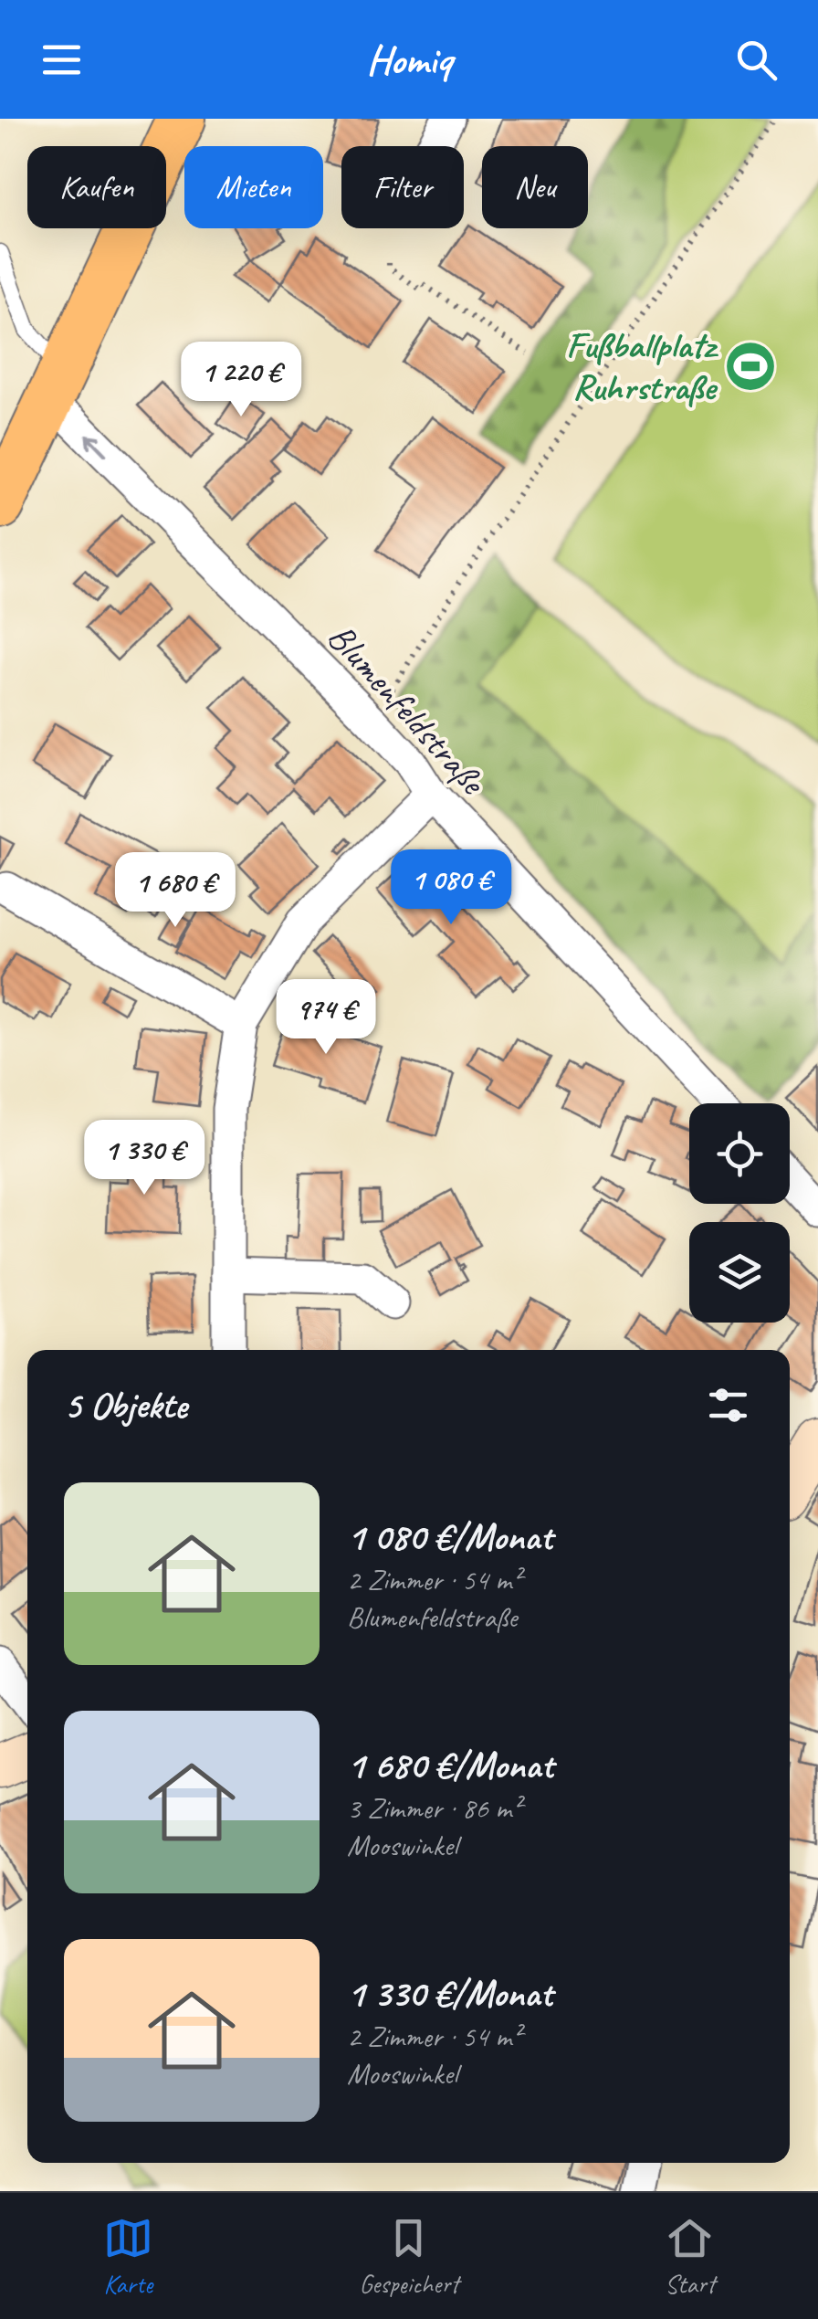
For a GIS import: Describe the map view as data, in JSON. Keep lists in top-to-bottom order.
{
  "streets": {
    "street": ["Blumenfeldstraße"]
  },
  "one_way": ["Blumenfeldstraße"],
  "places": {
    "sports": ["Fußballplatz Ruhrstraße"]
  },
  "page": {
    "header": "Homiq",
    "chip": [
      "Kaufen",
      "Mieten",
      "Filter",
      "Neu"
    ],
    "price": [
      "1 220 €",
      "1 080 €",
      "1 680 €",
      "974 €",
      "1 330 €"
    ],
    "heading": "5 Objekte",
    "list": [
      {
        "name": "1 080 €/Monat",
        "note": "2 Zimmer · 54 m² · Blumenfeldstraße"
      },
      {
        "name": "1 680 €/Monat",
        "note": "3 Zimmer · 86 m² · Mooswinkel"
      },
      {
        "name": "1 330 €/Monat",
        "note": "2 Zimmer · 54 m² · Mooswinkel"
      }
    ],
    "tabs": ["Karte", "Gespeichert", "Start"]
  }
}
